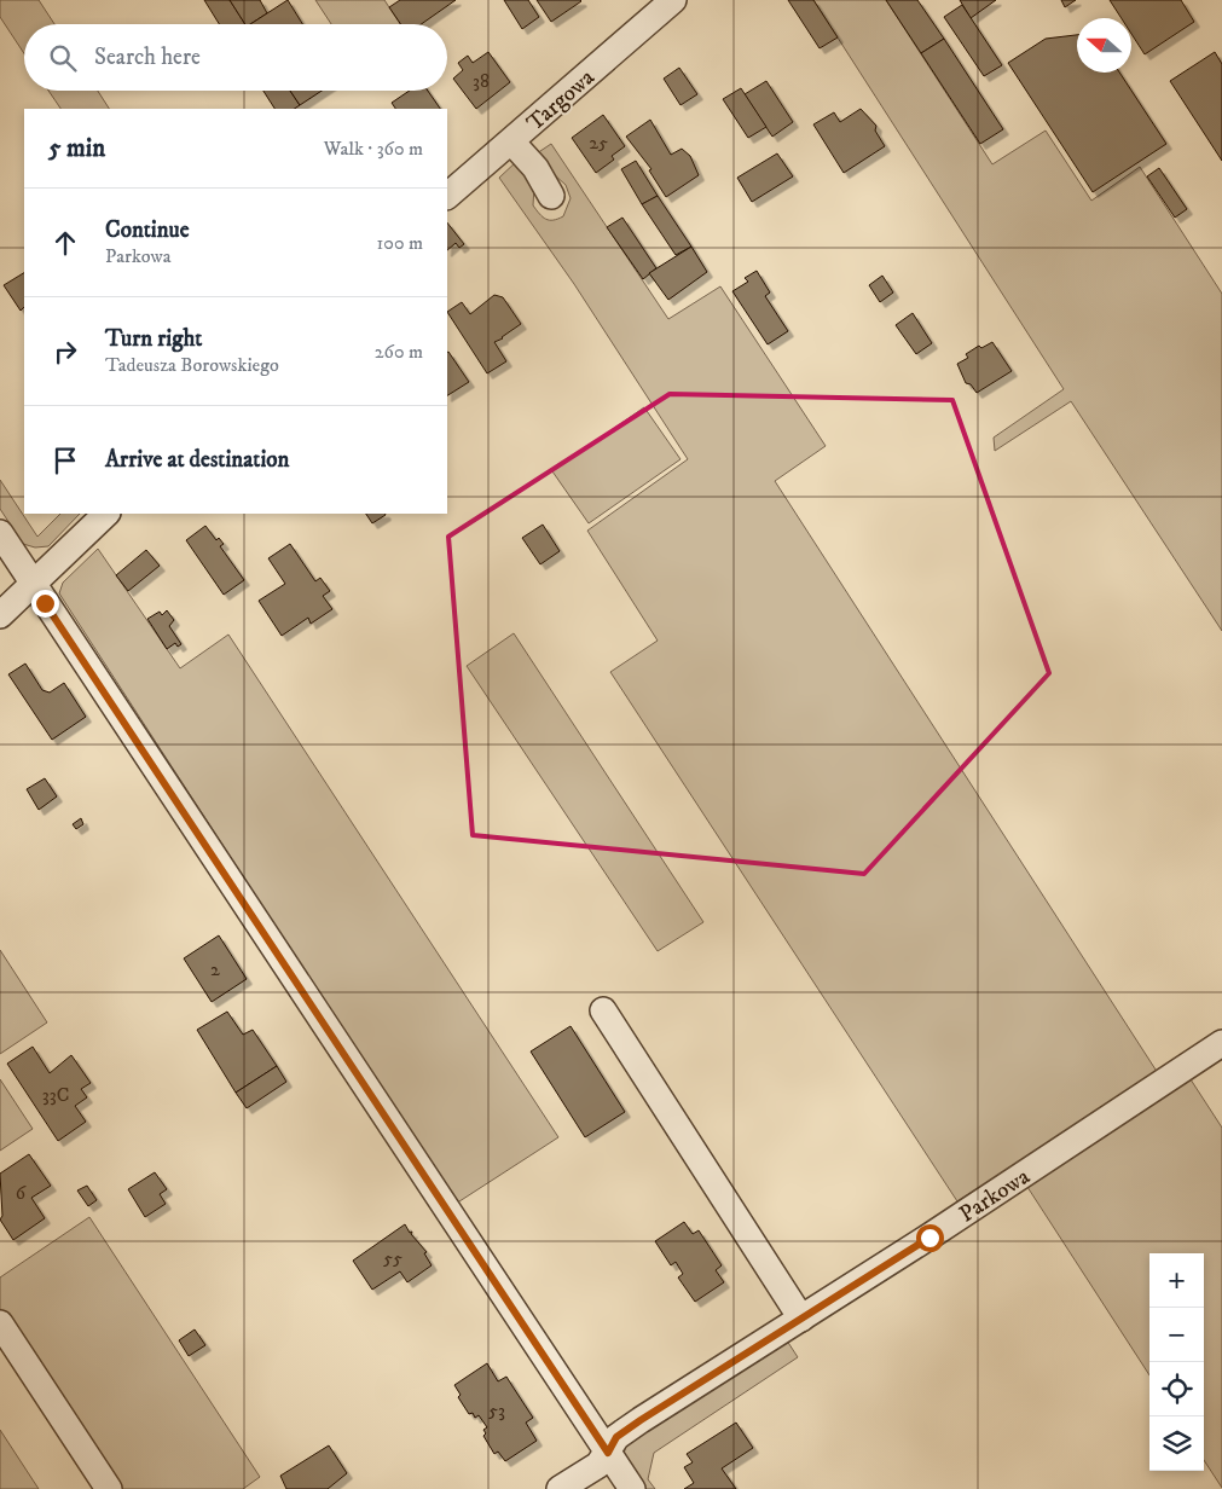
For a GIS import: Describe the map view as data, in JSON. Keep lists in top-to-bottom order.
{
  "streets": {
    "street": ["Targowa", "Parkowa"]
  },
  "house_numbers": [
    "38",
    "25",
    "2",
    "33C",
    "6",
    "55",
    "53"
  ],
  "north": "left",
  "page": {
    "search": "Search here",
    "heading": ["5 min", "Walk · 360 m"],
    "list": [
      ["Continue", "Parkowa", "100 m"],
      ["Turn right", "Tadeusza Borowskiego", "260 m"],
      "Arrive at destination"
    ],
    "map_buttons": ["+", "−"]
  }
}
